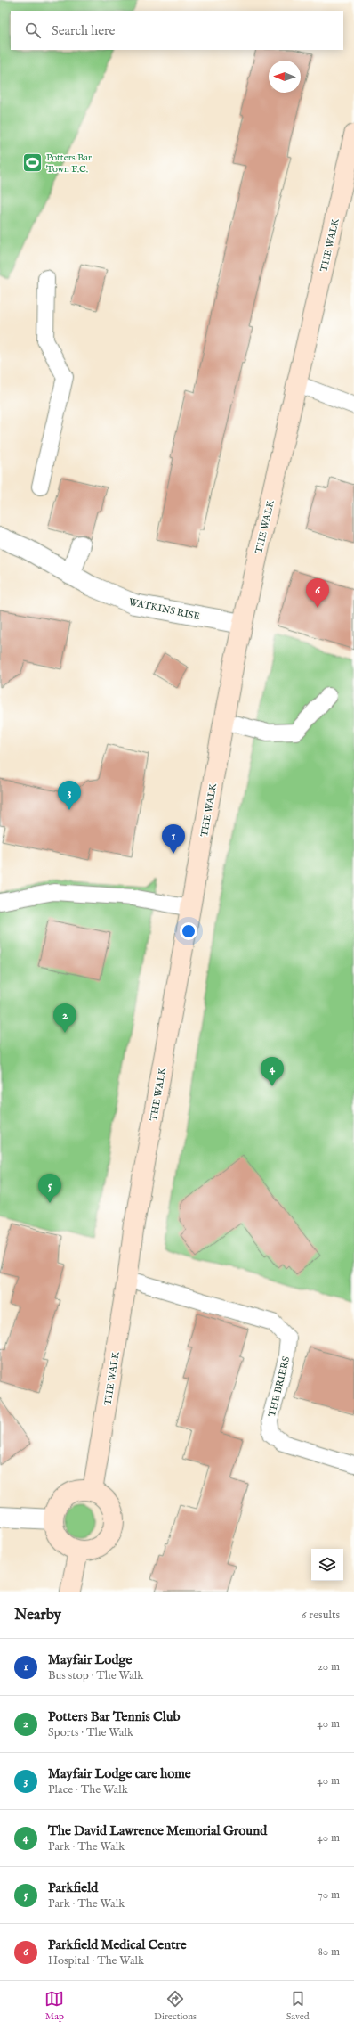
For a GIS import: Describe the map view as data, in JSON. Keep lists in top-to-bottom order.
{
  "streets": {
    "street": ["THE WALK", "WATKINS RISE"],
    "lane": ["THE BRIERS"]
  },
  "crossings": [
    ["THE WALK", "WATKINS RISE"],
    ["THE WALK", "THE BRIERS"]
  ],
  "places": {
    "sports": ["Potters Bar Town F.C."]
  },
  "north": "left",
  "page": {
    "search": "Search here",
    "pins": [
      "6",
      "3",
      "1",
      "2",
      "4",
      "5"
    ],
    "heading": ["Nearby", "6 results"],
    "list": [
      {
        "mark": "1",
        "name": "Mayfair Lodge",
        "note": "Bus stop · The Walk",
        "value": "20 m"
      },
      {
        "mark": "2",
        "name": "Potters Bar Tennis Club",
        "note": "Sports · The Walk",
        "value": "40 m"
      },
      {
        "mark": "3",
        "name": "Mayfair Lodge care home",
        "note": "Place · The Walk",
        "value": "40 m"
      },
      {
        "mark": "4",
        "name": "The David Lawrence Memorial Ground",
        "note": "Park · The Walk",
        "value": "40 m"
      },
      {
        "mark": "5",
        "name": "Parkfield",
        "note": "Park · The Walk",
        "value": "70 m"
      },
      {
        "mark": "6",
        "name": "Parkfield Medical Centre",
        "note": "Hospital · The Walk",
        "value": "80 m"
      }
    ],
    "nav": ["Map", "Directions", "Saved"]
  }
}
